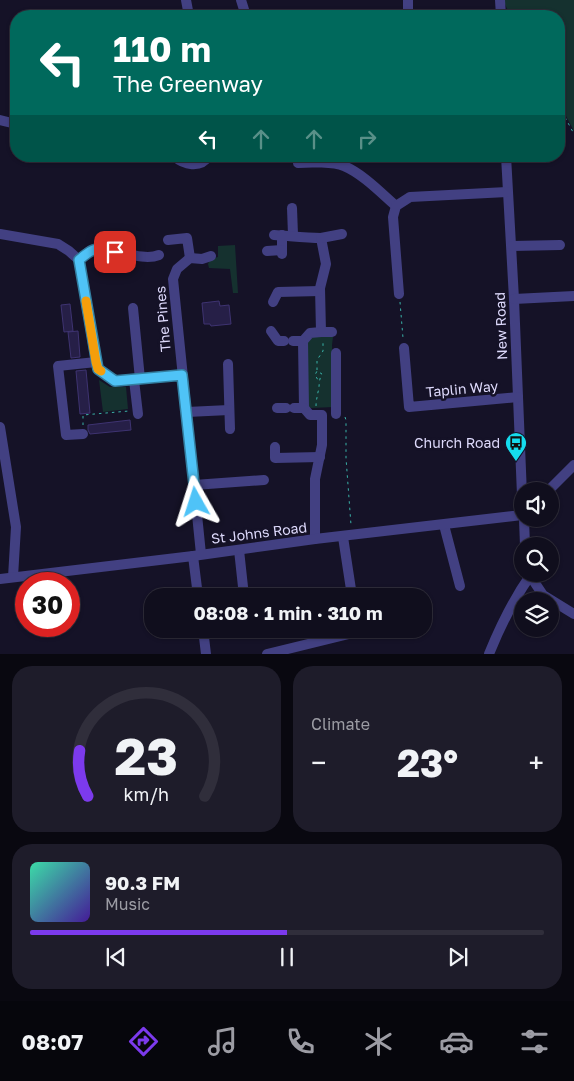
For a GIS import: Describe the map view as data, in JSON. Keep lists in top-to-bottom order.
{
  "streets": {
    "street": [
      "The Pines",
      "New Road",
      "Taplin Way",
      "St Johns Road"
    ]
  },
  "crossings": [
    ["The Pines", "St Johns Road"],
    ["New Road", "Taplin Way"]
  ],
  "places": {
    "bus stop": ["Church Road"]
  },
  "page": {
    "turn": ["110 m", "The Greenway"],
    "limit": "30",
    "trip": "08:08 · 1 min · 310 m",
    "tile": "Climate",
    "heat": ["−", "23°", "+"],
    "song": ["90.3 FM", "Music"],
    "tabs": "08:07",
    "gauge": ["23", "km/h"]
  }
}
